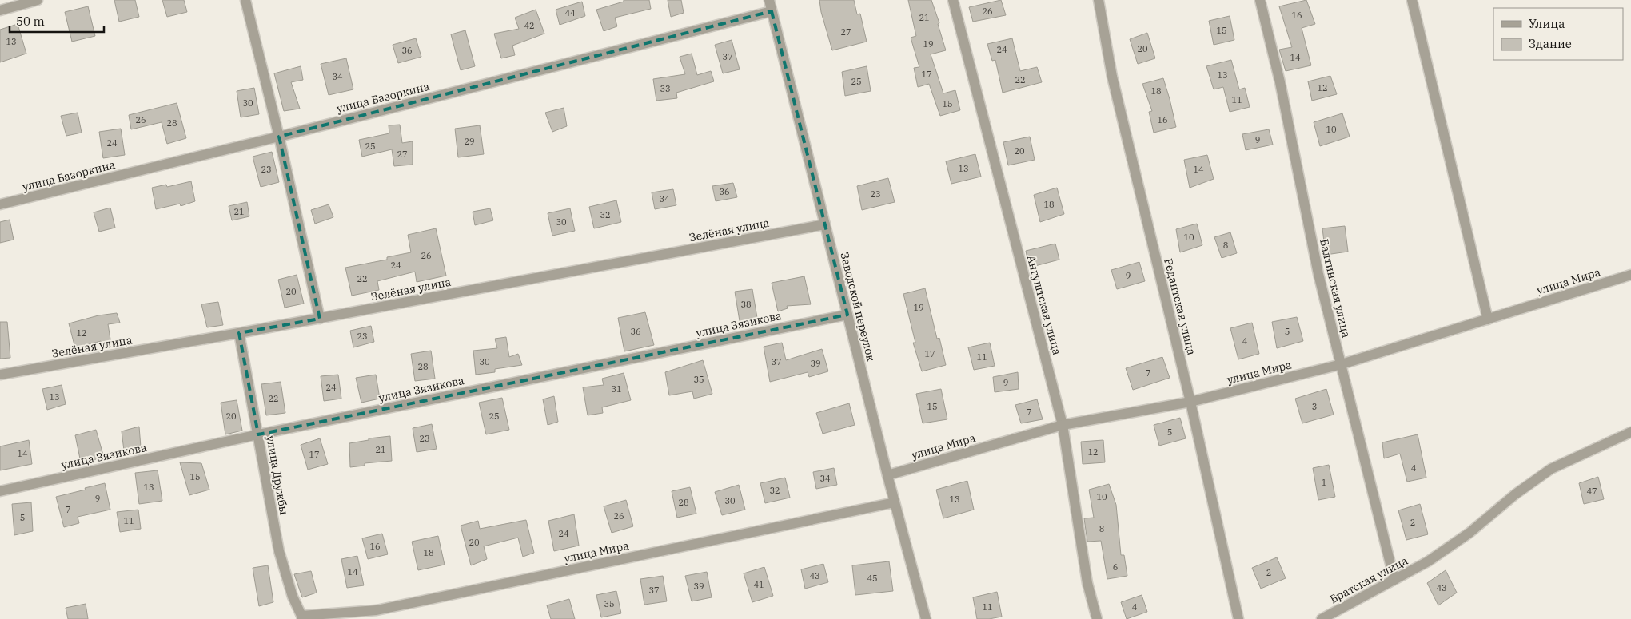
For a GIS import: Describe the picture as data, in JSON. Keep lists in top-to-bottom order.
{
  "streets": {
    "street": [
      "улица Базоркина",
      "Зелёная улица",
      "улица Мира",
      "Балтинская улица",
      "Ангуштская улица",
      "Заводской переулок",
      "Редантская улица",
      "улица Зязикова",
      "улица Дружбы",
      "Братская улица"
    ]
  },
  "crossings": [
    ["улица Базоркина", "Заводской переулок"],
    ["Зелёная улица", "Заводской переулок"],
    ["Зелёная улица", "улица Дружбы"],
    ["улица Мира", "Балтинская улица"],
    ["улица Мира", "Ангуштская улица"],
    ["улица Мира", "Заводской переулок"],
    ["улица Мира", "Редантская улица"],
    ["улица Мира", "улица Дружбы"],
    ["Балтинская улица", "Братская улица"],
    ["Заводской переулок", "улица Зязикова"],
    ["улица Зязикова", "улица Дружбы"]
  ],
  "house_numbers": [
    "26",
    "44",
    "16",
    "21",
    "42",
    "15",
    "27",
    "13",
    "19",
    "20",
    "24",
    "36",
    "37",
    "14",
    "17",
    "13",
    "34",
    "22",
    "25",
    "12",
    "33",
    "18",
    "11",
    "30",
    "15",
    "26",
    "16",
    "28",
    "10",
    "9",
    "29",
    "24",
    "25",
    "20",
    "27",
    "13",
    "23",
    "14",
    "36",
    "23",
    "34",
    "18",
    "21",
    "32",
    "30",
    "10",
    "8",
    "26",
    "24",
    "9",
    "22",
    "20",
    "38",
    "19",
    "36",
    "5",
    "12",
    "23",
    "4",
    "17",
    "11",
    "30",
    "37",
    "39",
    "28",
    "7",
    "35",
    "9",
    "24",
    "31",
    "13",
    "22",
    "15",
    "3",
    "7",
    "20",
    "25",
    "5",
    "23",
    "21",
    "12",
    "14",
    "17",
    "4",
    "15",
    "34",
    "1",
    "13",
    "32",
    "47",
    "10",
    "9",
    "13",
    "30",
    "28",
    "7",
    "26",
    "5",
    "11",
    "2",
    "8",
    "24",
    "20",
    "16",
    "18",
    "6",
    "14",
    "2",
    "43",
    "45",
    "41",
    "39",
    "43",
    "37",
    "35",
    "11",
    "4"
  ],
  "legend": ["Улица", "Здание"],
  "scale_bar": "50 m"
}
